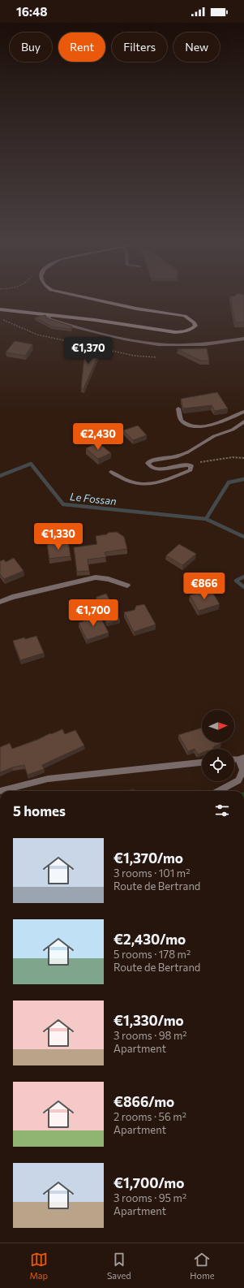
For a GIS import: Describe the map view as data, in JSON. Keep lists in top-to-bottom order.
{
  "water": ["Le Fossan"],
  "north": "right",
  "page": {
    "status": "16:48",
    "chip": [
      "Buy",
      "Rent",
      "Filters",
      "New"
    ],
    "price": [
      "€1,370",
      "€2,430",
      "€1,330",
      "€866",
      "€1,700"
    ],
    "heading": "5 homes",
    "list": [
      {
        "name": "€1,370/mo",
        "note": "3 rooms · 101 m² · Route de Bertrand"
      },
      {
        "name": "€2,430/mo",
        "note": "5 rooms · 178 m² · Route de Bertrand"
      },
      {
        "name": "€1,330/mo",
        "note": "3 rooms · 98 m² · Apartment"
      },
      {
        "name": "€866/mo",
        "note": "2 rooms · 56 m² · Apartment"
      },
      {
        "name": "€1,700/mo",
        "note": "3 rooms · 95 m² · Apartment"
      }
    ],
    "tabs": ["Map", "Saved", "Home"]
  }
}
